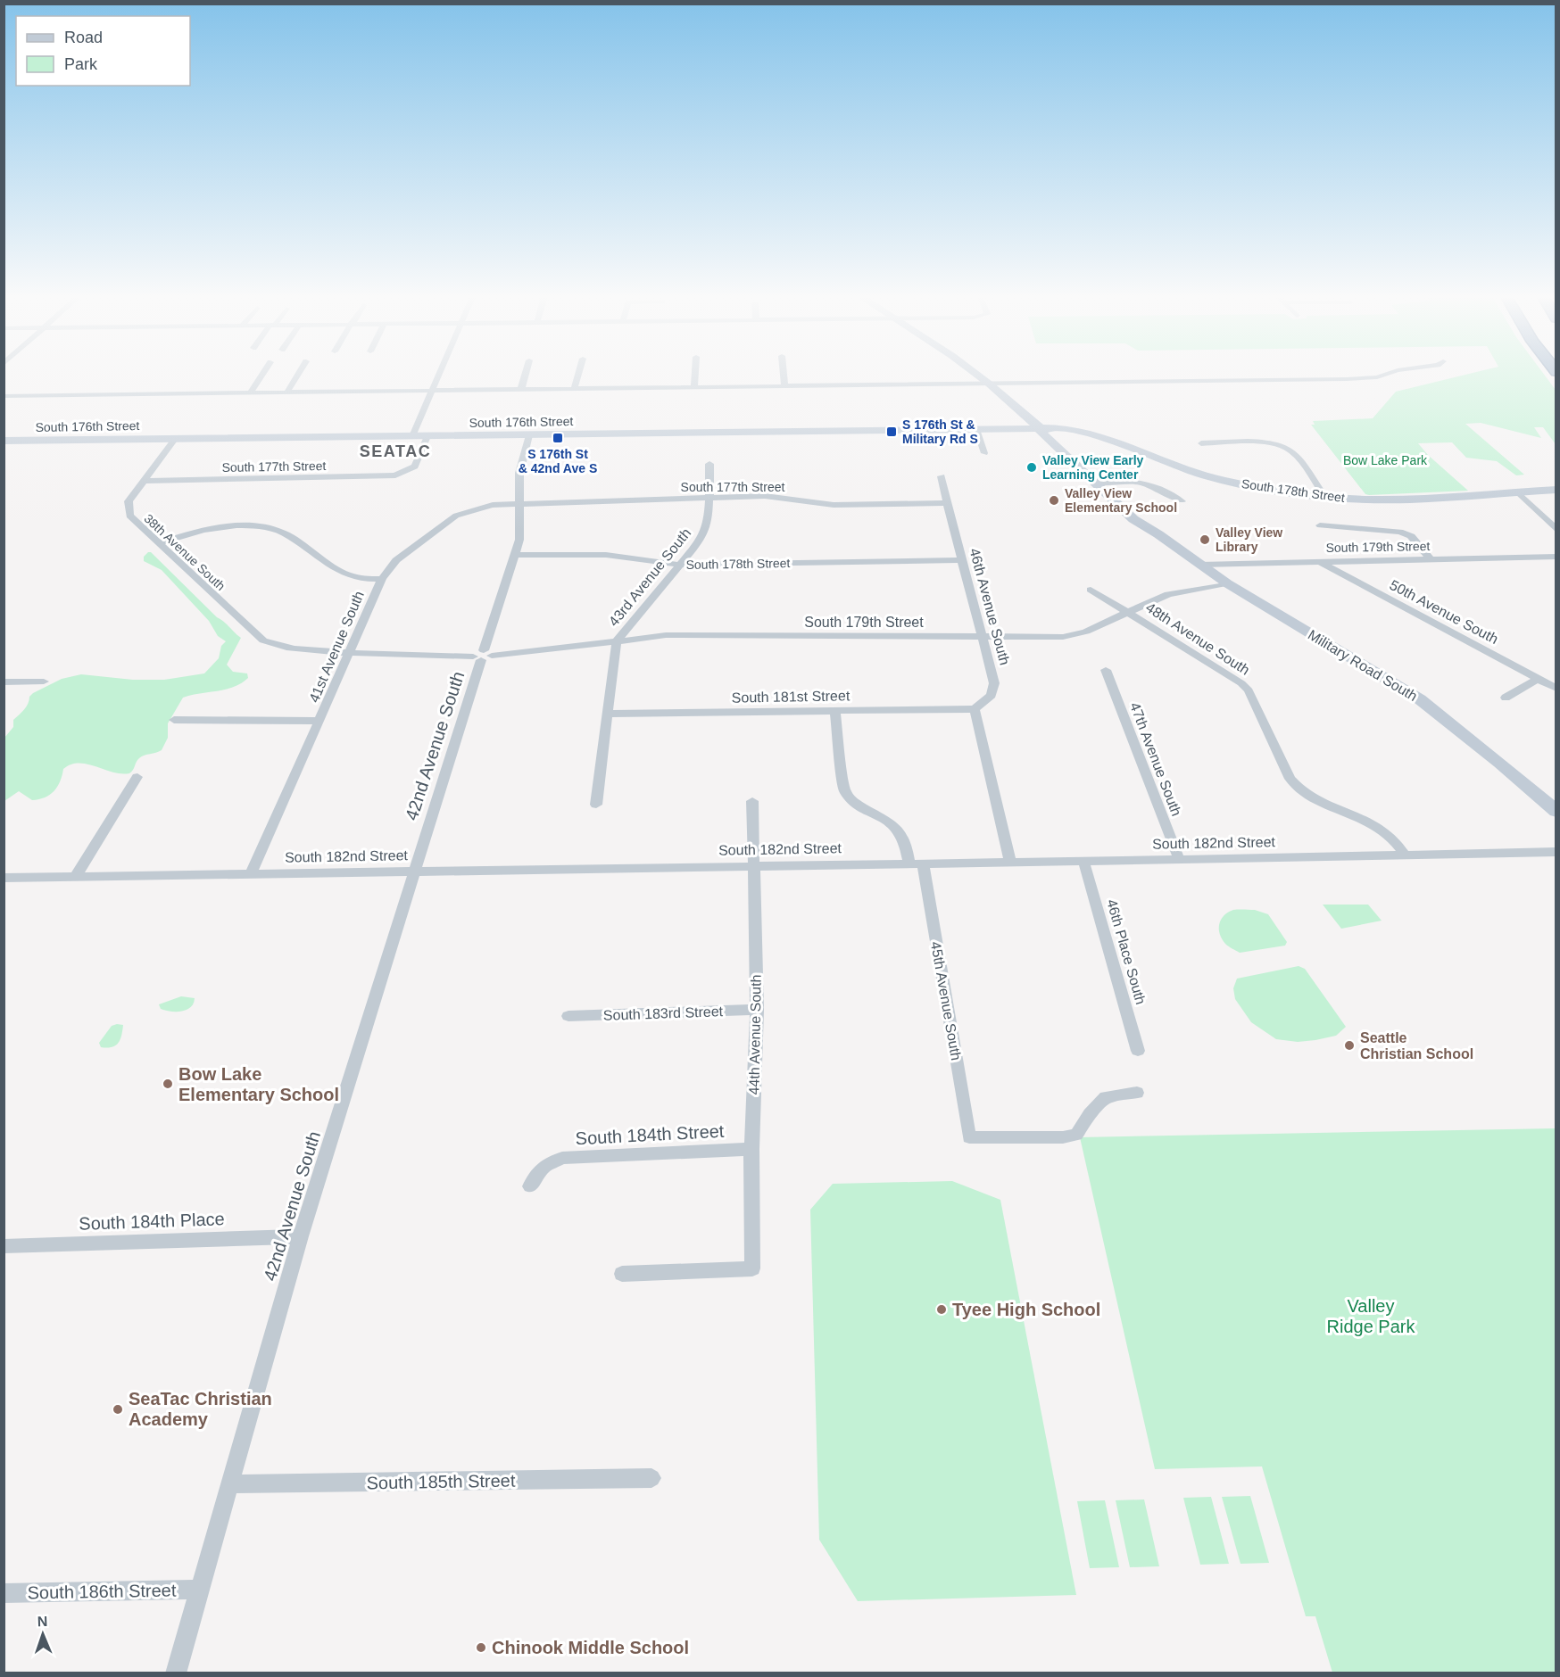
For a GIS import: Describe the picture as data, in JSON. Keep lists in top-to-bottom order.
{
  "streets": {
    "street": [
      "South 176th Street",
      "South 177th Street",
      "South 178th Street",
      "South 179th Street",
      "38th Avenue South",
      "43rd Avenue South",
      "46th Avenue South",
      "50th Avenue South",
      "48th Avenue South",
      "41st Avenue South",
      "Military Road South",
      "South 181st Street",
      "42nd Avenue South",
      "47th Avenue South",
      "South 182nd Street",
      "46th Place South",
      "45th Avenue South",
      "South 183rd Street",
      "44th Avenue South",
      "South 184th Street",
      "South 184th Place",
      "South 185th Street",
      "South 186th Street"
    ]
  },
  "crossings": [
    ["South 176th Street", "South 177th Street"],
    ["South 176th Street", "South 178th Street"],
    ["South 176th Street", "38th Avenue South"],
    ["South 176th Street", "Military Road South"],
    ["South 176th Street", "42nd Avenue South"],
    ["South 177th Street", "38th Avenue South"],
    ["South 177th Street", "43rd Avenue South"],
    ["South 177th Street", "46th Avenue South"],
    ["South 177th Street", "41st Avenue South"],
    ["South 177th Street", "42nd Avenue South"],
    ["South 178th Street", "43rd Avenue South"],
    ["South 178th Street", "46th Avenue South"],
    ["South 178th Street", "Military Road South"],
    ["South 178th Street", "42nd Avenue South"],
    ["South 179th Street", "38th Avenue South"],
    ["South 179th Street", "43rd Avenue South"],
    ["South 179th Street", "46th Avenue South"],
    ["South 179th Street", "50th Avenue South"],
    ["South 179th Street", "48th Avenue South"],
    ["South 179th Street", "41st Avenue South"],
    ["South 179th Street", "Military Road South"],
    ["South 179th Street", "42nd Avenue South"],
    ["43rd Avenue South", "South 181st Street"],
    ["46th Avenue South", "South 181st Street"],
    ["48th Avenue South", "South 182nd Street"],
    ["41st Avenue South", "42nd Avenue South"],
    ["41st Avenue South", "South 182nd Street"],
    ["South 181st Street", "45th Avenue South"],
    ["42nd Avenue South", "South 182nd Street"],
    ["42nd Avenue South", "South 184th Place"],
    ["42nd Avenue South", "South 185th Street"],
    ["42nd Avenue South", "South 186th Street"],
    ["47th Avenue South", "South 182nd Street"],
    ["South 182nd Street", "46th Place South"],
    ["South 182nd Street", "45th Avenue South"],
    ["South 182nd Street", "44th Avenue South"],
    ["South 183rd Street", "44th Avenue South"],
    ["44th Avenue South", "South 184th Street"]
  ],
  "districts": ["SEATAC"],
  "parks": ["Bow Lake Park", "Valley Ridge Park"],
  "places": {
    "transit": ["S 176th St & Military Rd S", "S 176th St & 42nd Ave S"],
    "other": [
      "Valley View Early Learning Center",
      "Valley View Elementary School",
      "Valley View Library",
      "Seattle Christian School",
      "Bow Lake Elementary School",
      "Tyee High School",
      "SeaTac Christian Academy",
      "Chinook Middle School"
    ]
  },
  "legend": ["Road", "Park"],
  "north": "top"
}
